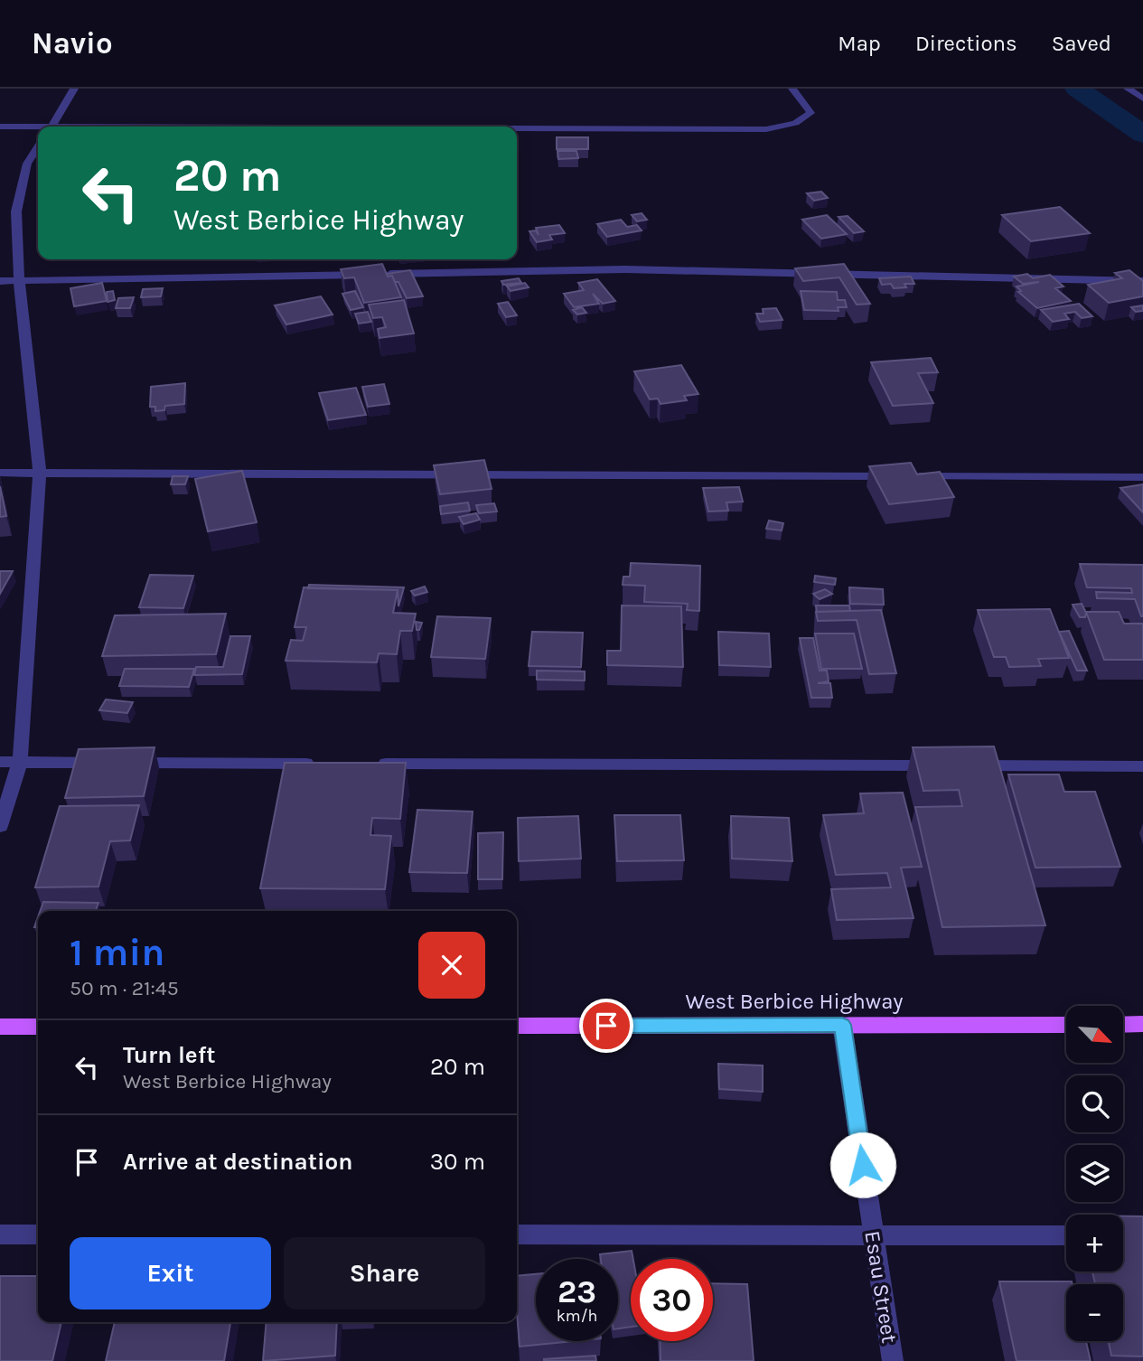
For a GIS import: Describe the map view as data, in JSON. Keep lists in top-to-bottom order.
{
  "streets": {
    "main road": ["West Berbice Highway"],
    "street": ["Esau Street"]
  },
  "crossings": [
    ["West Berbice Highway", "Esau Street"]
  ],
  "north": "bottom right",
  "page": {
    "header": "Navio",
    "nav": ["Map", "Directions", "Saved"],
    "turn": ["20 m", "West Berbice Highway"],
    "heading": ["1 min", "50 m · 21:45"],
    "map_buttons": ["+", "−"],
    "list": [
      {
        "name": "Turn left",
        "note": "West Berbice Highway",
        "value": "20 m"
      },
      {
        "name": "Arrive at destination",
        "value": "30 m"
      }
    ],
    "buttons": ["Exit", "Share"],
    "speed": "23 km/h",
    "limit": "30"
  }
}
